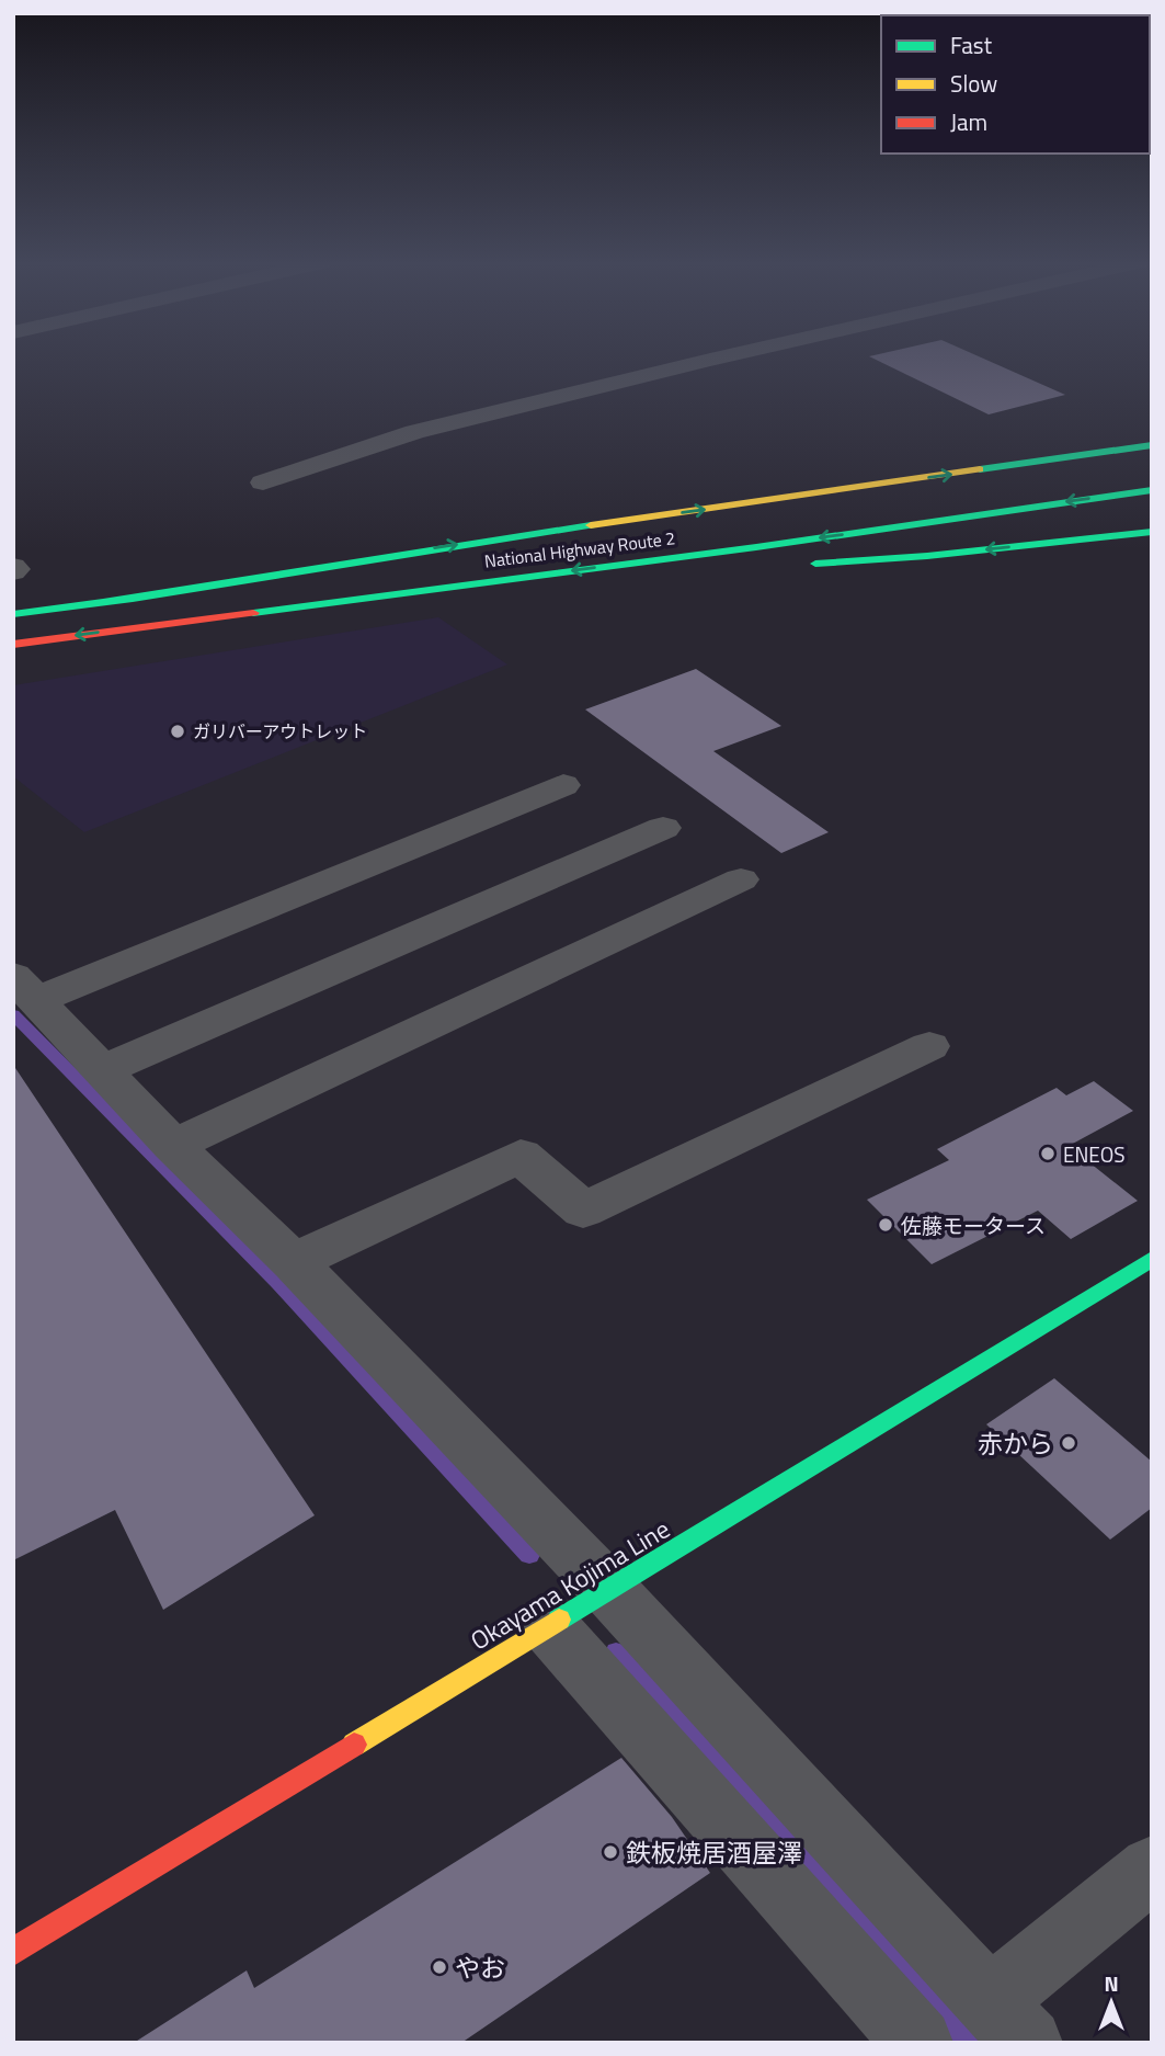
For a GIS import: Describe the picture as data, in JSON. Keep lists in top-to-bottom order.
{
  "streets": {
    "main road": ["National Highway Route 2", "Okayama Kojima Line"]
  },
  "places": [
    "ガリバーアウトレット",
    "ENEOS",
    "佐藤モータース",
    "赤から",
    "鉄板焼居酒屋澤",
    "やお"
  ],
  "legend": ["Fast", "Slow", "Jam"],
  "north": "top"
}
